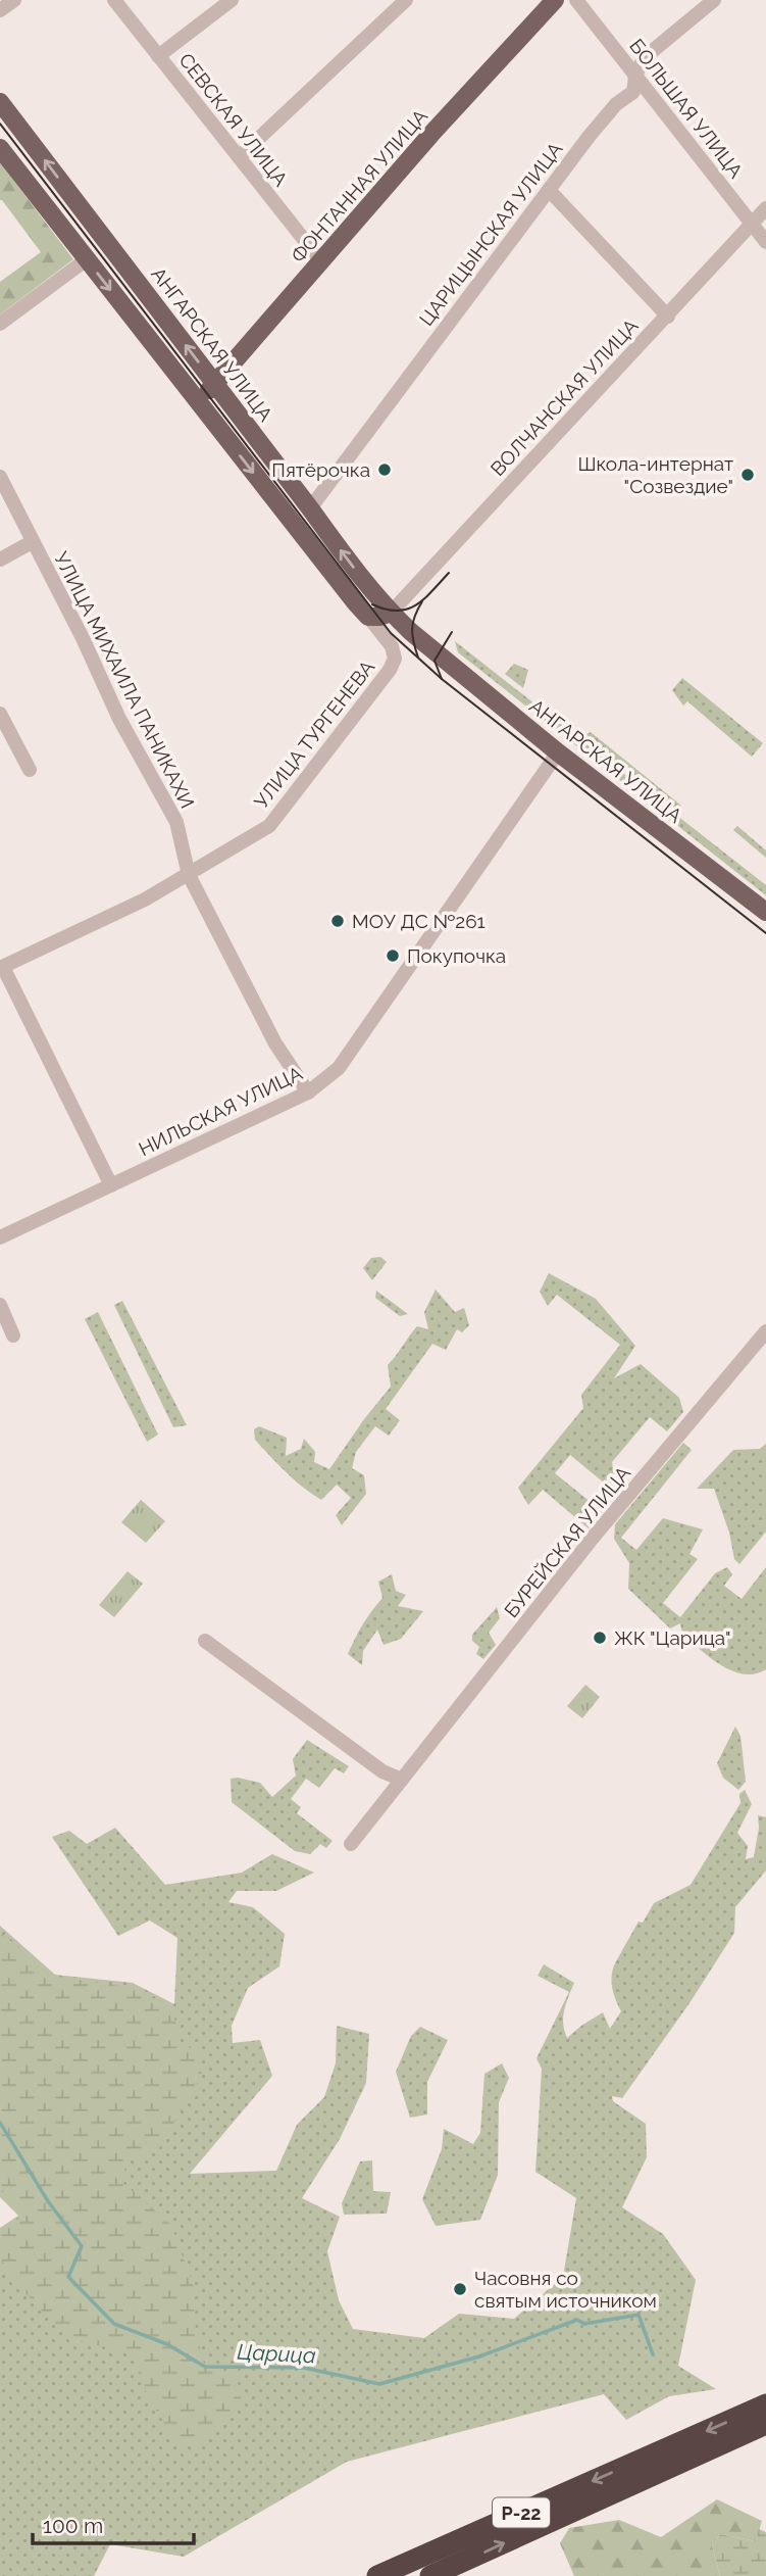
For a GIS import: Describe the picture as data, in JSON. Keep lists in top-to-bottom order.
{
  "streets": {
    "highway": ["Р-22"],
    "main road": ["ФОНТАННАЯ УЛИЦА", "АНГАРСКАЯ УЛИЦА"],
    "street": [
      "БОЛЬШАЯ УЛИЦА",
      "СЕВСКАЯ УЛИЦА",
      "ЦАРИЦЫНСКАЯ УЛИЦА",
      "ВОЛЧАНСКАЯ УЛИЦА",
      "УЛИЦА МИХАИЛА ПАНИКАХИ",
      "УЛИЦА ТУРГЕНЕВА",
      "НИЛЬСКАЯ УЛИЦА",
      "БУРЕЙСКАЯ УЛИЦА"
    ]
  },
  "crossings": [
    ["БОЛЬШАЯ УЛИЦА", "ЦАРИЦЫНСКАЯ УЛИЦА"],
    ["БОЛЬШАЯ УЛИЦА", "ВОЛЧАНСКАЯ УЛИЦА"],
    ["СЕВСКАЯ УЛИЦА", "ФОНТАННАЯ УЛИЦА"],
    ["ФОНТАННАЯ УЛИЦА", "АНГАРСКАЯ УЛИЦА"],
    ["ЦАРИЦЫНСКАЯ УЛИЦА", "АНГАРСКАЯ УЛИЦА"],
    ["АНГАРСКАЯ УЛИЦА", "ВОЛЧАНСКАЯ УЛИЦА"],
    ["АНГАРСКАЯ УЛИЦА", "УЛИЦА ТУРГЕНЕВА"],
    ["АНГАРСКАЯ УЛИЦА", "НИЛЬСКАЯ УЛИЦА"],
    ["ВОЛЧАНСКАЯ УЛИЦА", "УЛИЦА ТУРГЕНЕВА"],
    ["УЛИЦА МИХАИЛА ПАНИКАХИ", "УЛИЦА ТУРГЕНЕВА"],
    ["УЛИЦА МИХАИЛА ПАНИКАХИ", "НИЛЬСКАЯ УЛИЦА"]
  ],
  "water": ["Царица"],
  "places": [
    "Пятёрочка",
    "Школа-интернат \"Созвездие\"",
    "МОУ ДС №261",
    "Покупочка",
    "ЖК \"Царица\"",
    "Часовня со святым источником"
  ],
  "scale_bar": "100 m"
}
